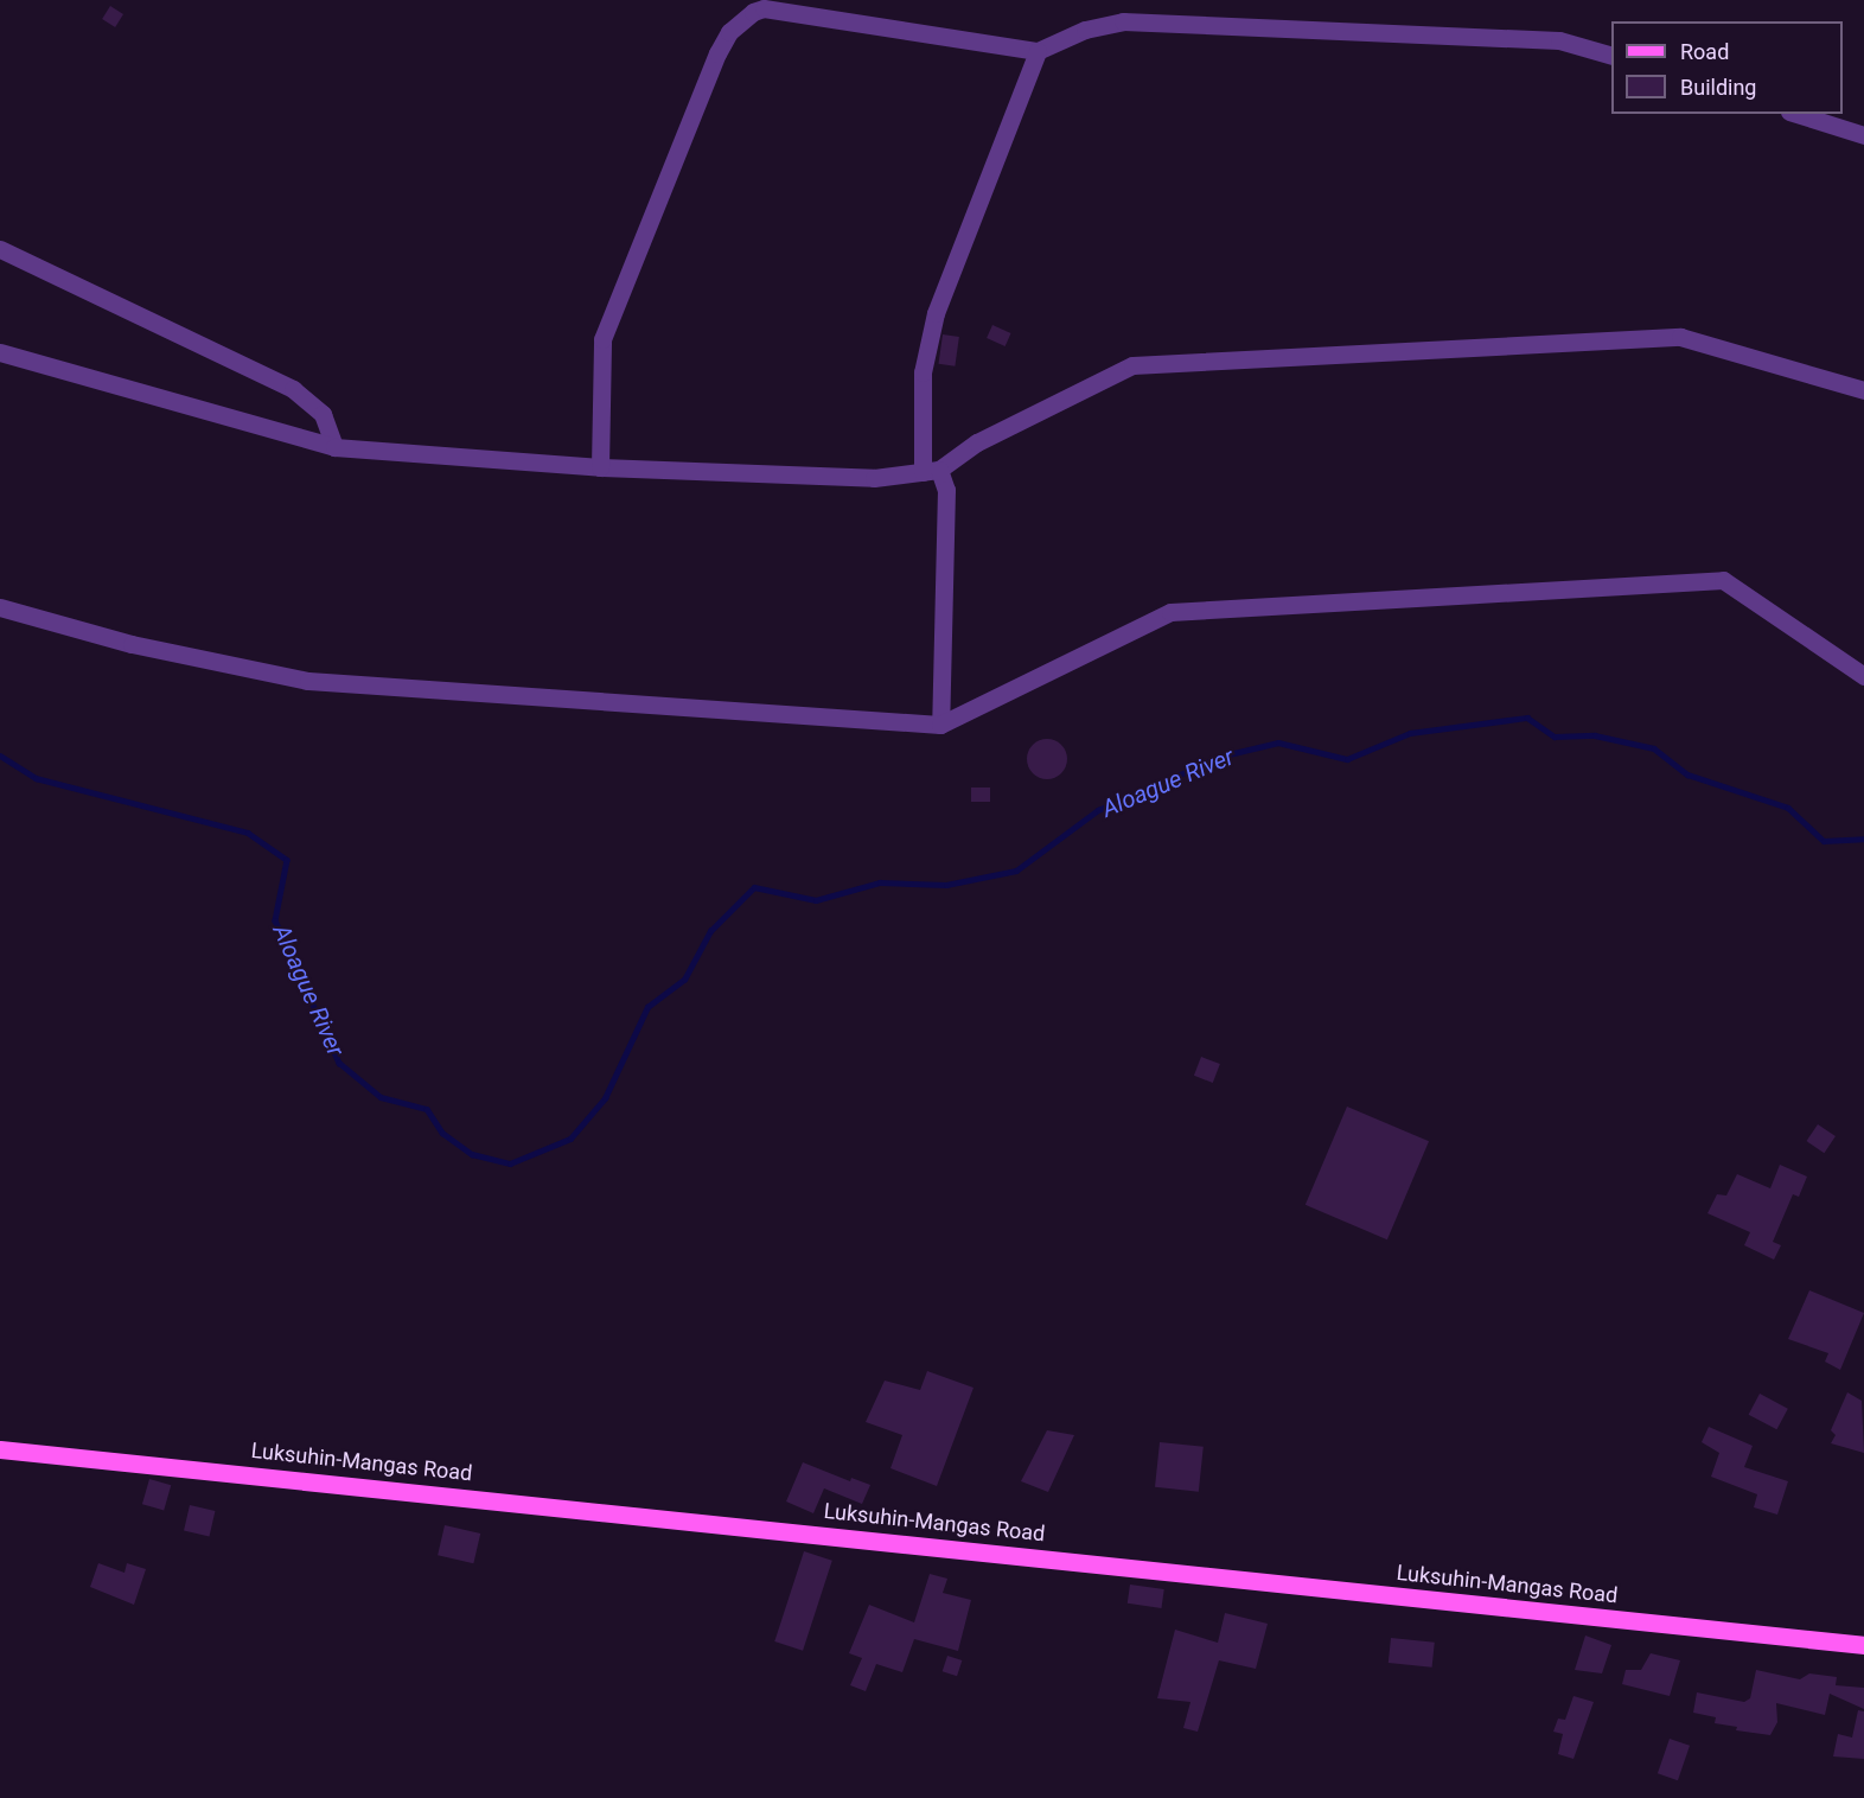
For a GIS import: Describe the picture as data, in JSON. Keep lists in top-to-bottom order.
{
  "streets": {
    "main road": ["Luksuhin-Mangas Road"]
  },
  "water": ["Aloague River"],
  "legend": ["Road", "Building"]
}
